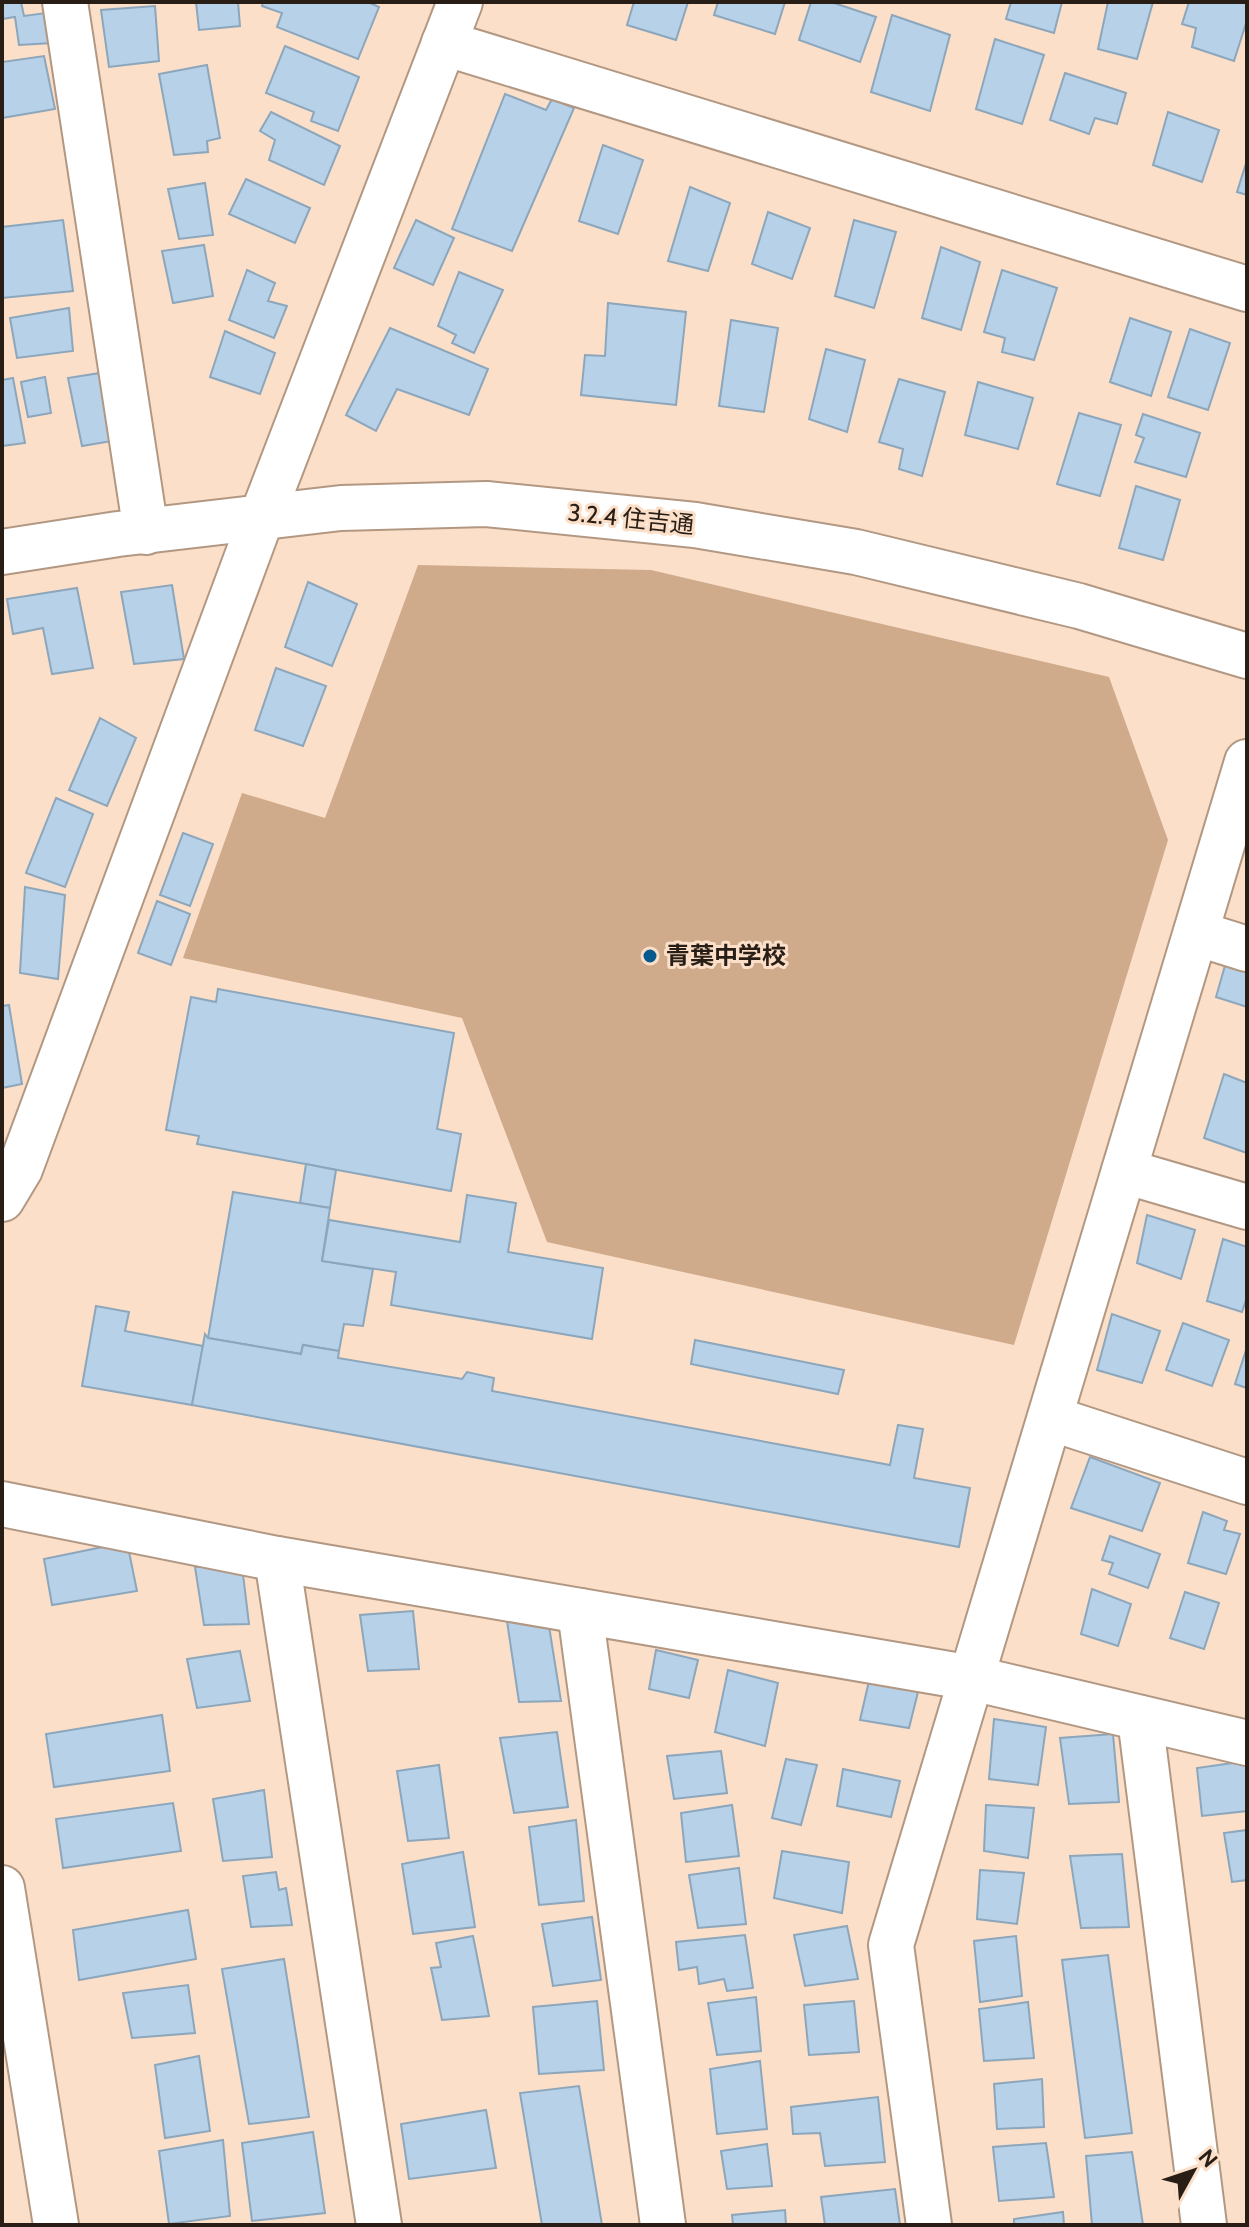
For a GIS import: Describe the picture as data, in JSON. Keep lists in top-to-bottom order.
{
  "streets": {
    "street": ["3.2.4 住吉通"]
  },
  "places": ["青葉中学校"],
  "north": "top right"
}
